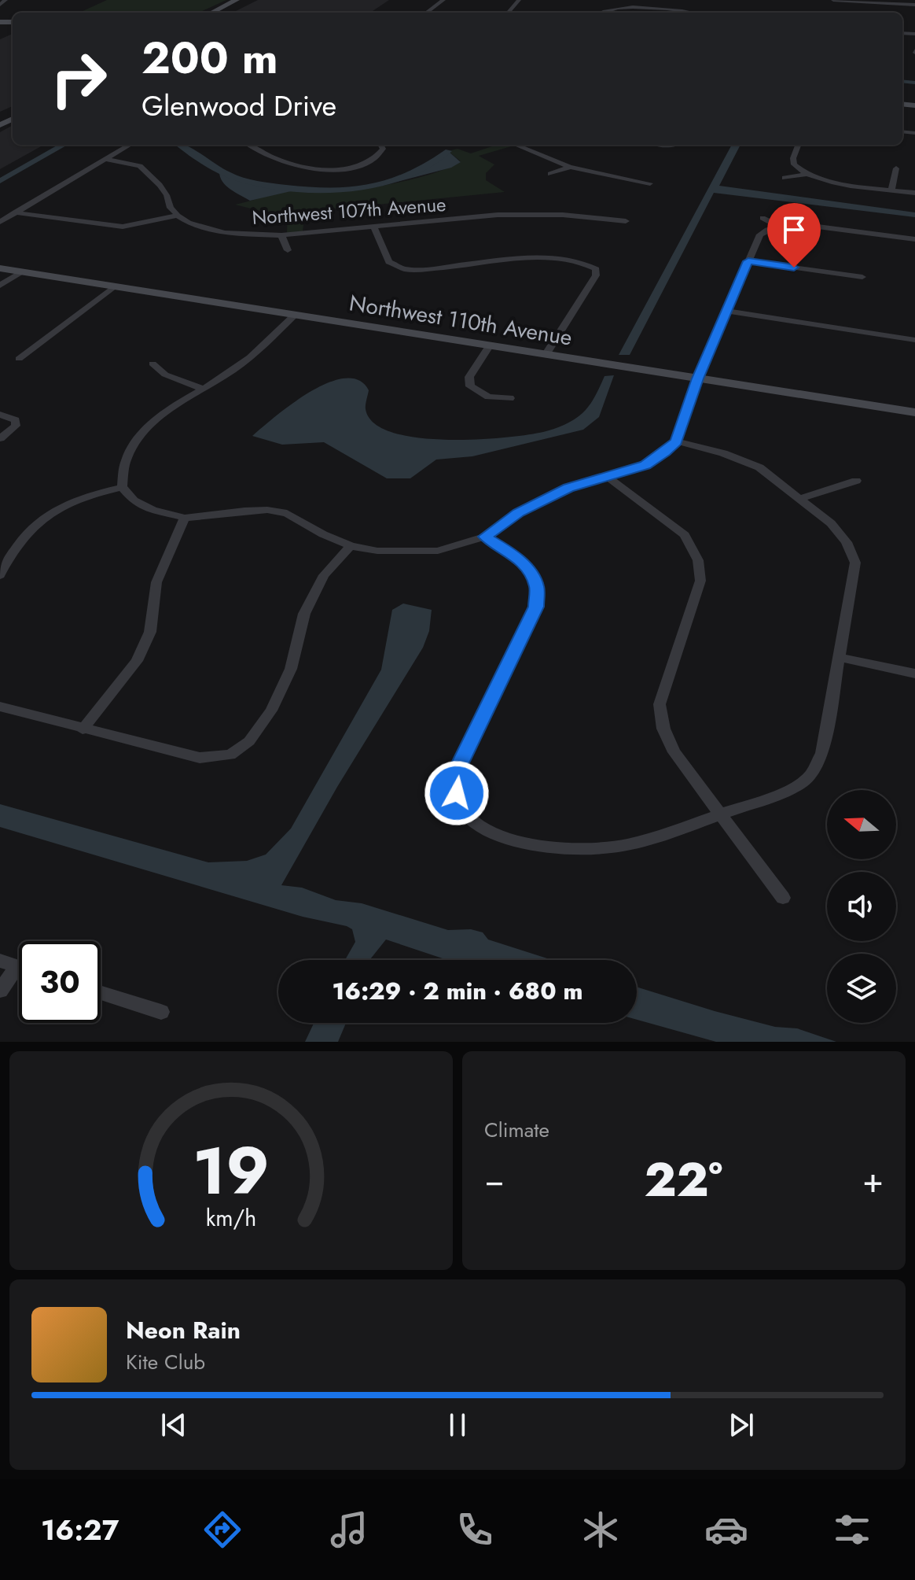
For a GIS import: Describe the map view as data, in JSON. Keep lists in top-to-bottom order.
{
  "streets": {
    "street": ["Northwest 107th Avenue", "Northwest 110th Avenue"]
  },
  "north": "left",
  "page": {
    "turn": ["200 m", "Glenwood Drive"],
    "limit": "30",
    "trip": "16:29 · 2 min · 680 m",
    "tile": "Climate",
    "heat": ["−", "22°", "+"],
    "song": ["Neon Rain", "Kite Club"],
    "tabs": "16:27",
    "gauge": ["19", "km/h"]
  }
}
